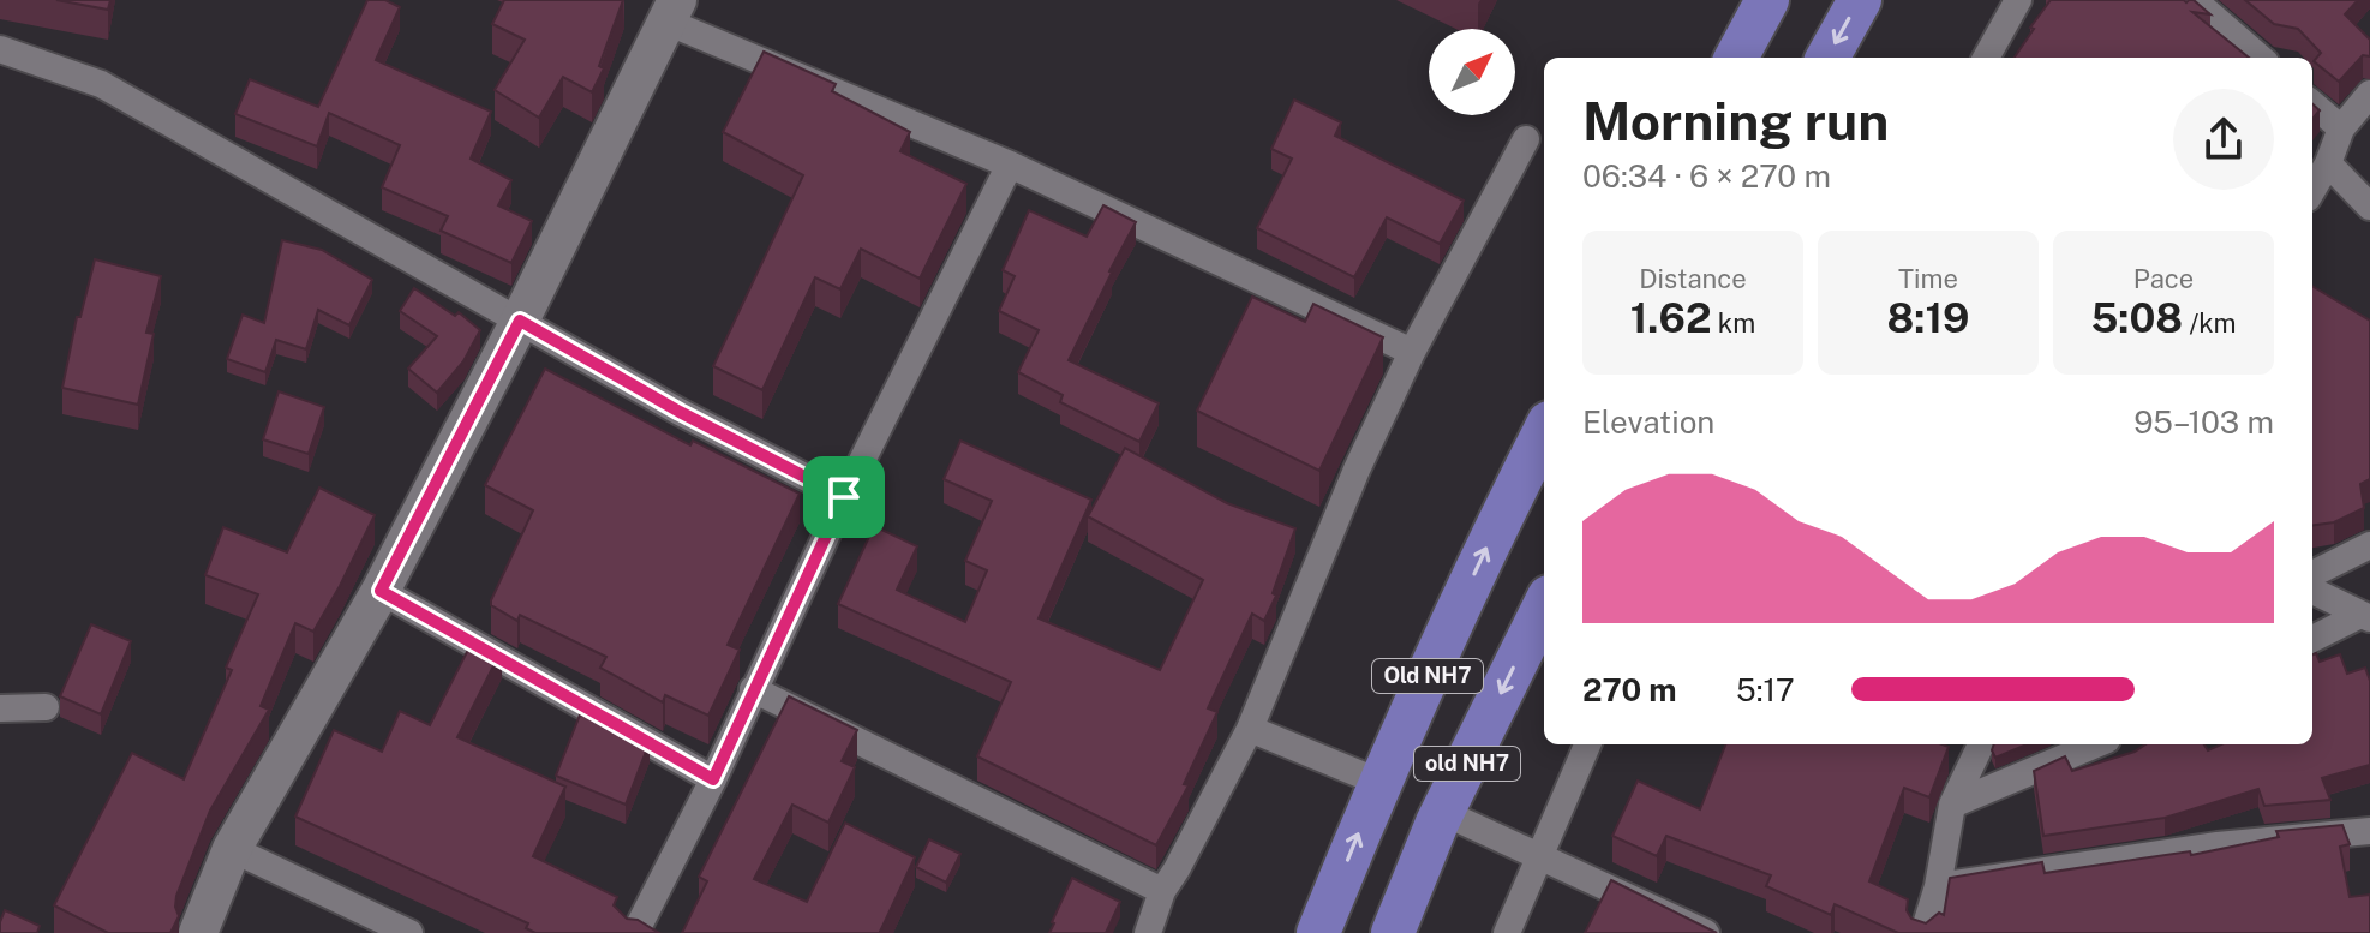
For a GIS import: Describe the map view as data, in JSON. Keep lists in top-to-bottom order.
{
  "streets": {
    "main road": ["Old NH7", "old NH7"]
  },
  "north": "top right",
  "page": {
    "heading": ["Morning run", "06:34 · 6 × 270 m"],
    "stats": [
      ["Distance", "1.62 km"],
      ["Time", "8:19"],
      ["Pace", "5:08 /km"]
    ],
    "chart": ["Elevation", "95–103 m"],
    "list": [
      {
        "name": "270 m",
        "note": "5:17"
      }
    ]
  }
}
